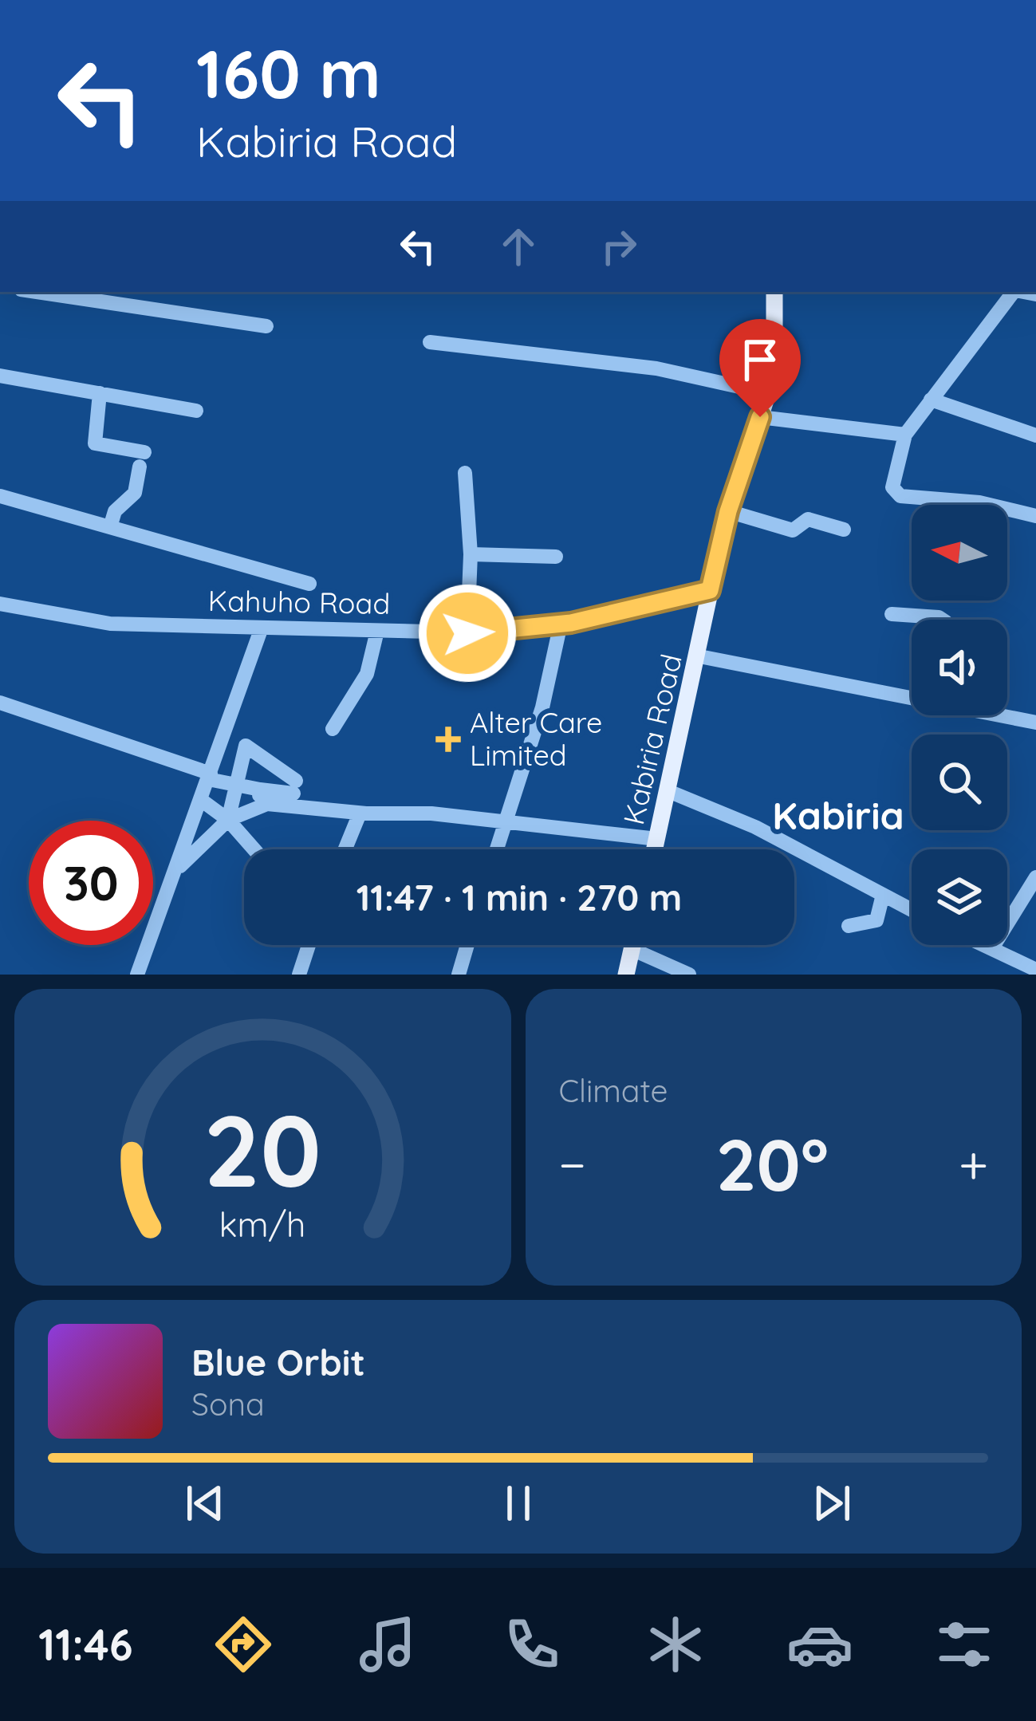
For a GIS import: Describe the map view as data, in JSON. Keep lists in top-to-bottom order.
{
  "streets": {
    "main road": ["Kabiria Road"],
    "street": ["Kahuho Road"]
  },
  "crossings": [
    ["Kahuho Road", "Kabiria Road"]
  ],
  "districts": ["Kabiria"],
  "places": {
    "health": ["Alter Care Limited"]
  },
  "north": "left",
  "page": {
    "turn": ["160 m", "Kabiria Road"],
    "limit": "30",
    "trip": "11:47 · 1 min · 270 m",
    "tile": "Climate",
    "heat": ["−", "20°", "+"],
    "song": ["Blue Orbit", "Sona"],
    "tabs": "11:46",
    "gauge": ["20", "km/h"]
  }
}
